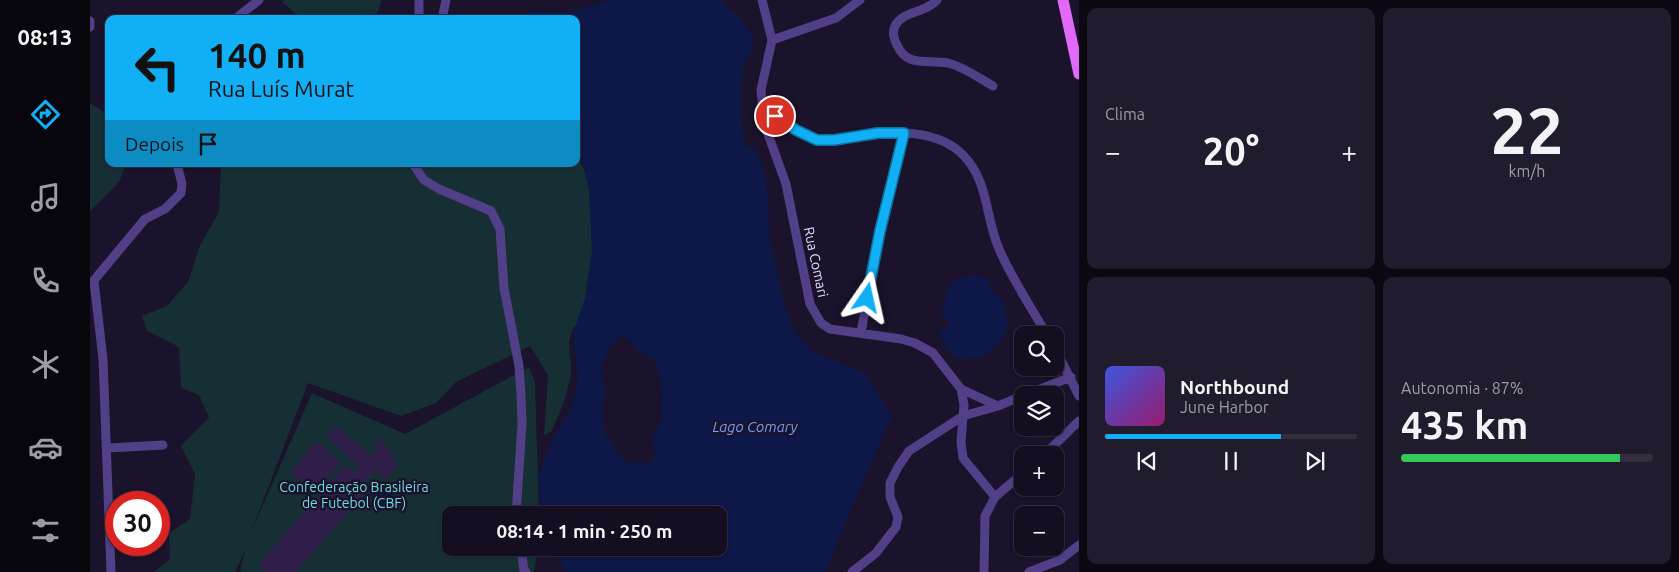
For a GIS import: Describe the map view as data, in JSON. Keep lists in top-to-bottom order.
{
  "streets": {
    "street": ["Rua Comari"]
  },
  "water": ["Lago Comary"],
  "parks": ["Confederação Brasileira de Futebol (CBF)"],
  "page": {
    "tabs": "08:13",
    "tile": [
      "Clima",
      ["22", "km/h"],
      ["Autonomia · 87%", "435 km"]
    ],
    "turn": ["140 m", "Rua Luís Murat"],
    "then": "Depois",
    "heat": ["−", "20°", "+"],
    "map_buttons": ["+", "−"],
    "song": ["Northbound", "June Harbor"],
    "limit": "30",
    "trip": "08:14 · 1 min · 250 m"
  }
}
